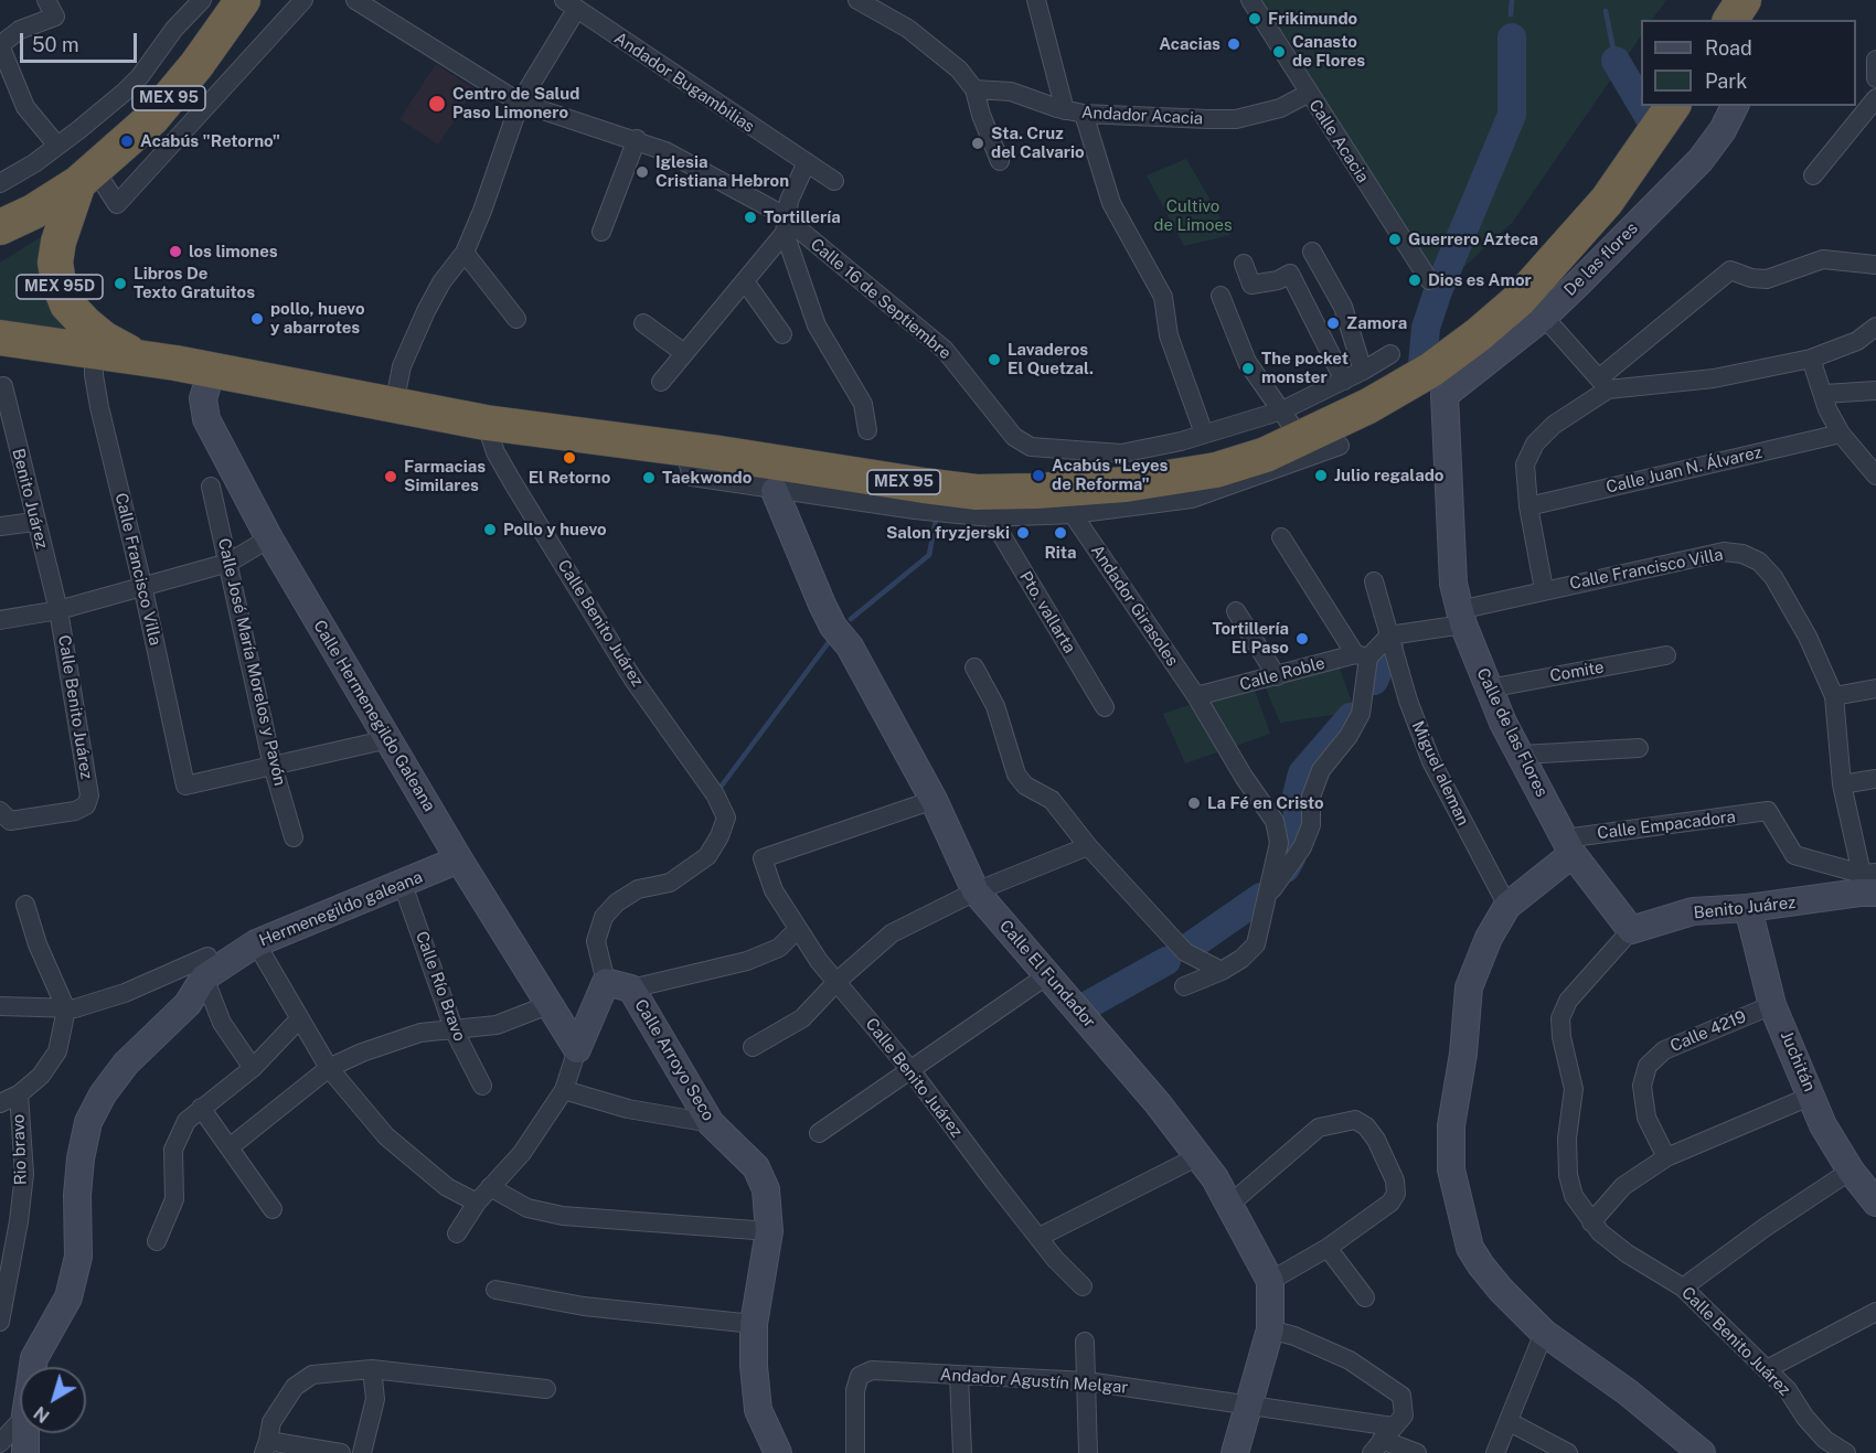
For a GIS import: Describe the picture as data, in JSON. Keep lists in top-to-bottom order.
{
  "streets": {
    "highway": ["MEX 95", "MEX 95D"],
    "street": [
      "Andador Bugambilias",
      "Andador Acacia",
      "Calle Acacia",
      "De las flores",
      "Calle 16 de Septiembre",
      "Calle Juan N. Álvarez",
      "Benito Juárez",
      "Calle Francisco Villa",
      "Andador Girasoles",
      "Pto. vallarta",
      "Calle Benito Juárez",
      "Calle José María Morelos y Pavón",
      "Comite",
      "Calle Roble",
      "Calle Hermenegildo Galeana",
      "Calle de las Flores",
      "Miguel aleman",
      "Calle Empacadora",
      "Hermenegildo galeana",
      "Calle El Fundador",
      "Calle Río Bravo",
      "Calle 4219",
      "Calle Arroyo Seco",
      "Juchitán",
      "Rio bravo",
      "Andador Agustín Melgar"
    ]
  },
  "crossings": [
    ["MEX 95", "De las flores"],
    ["MEX 95", "MEX 95D"],
    ["MEX 95", "Calle Francisco Villa"],
    ["MEX 95", "Calle Benito Juárez"],
    ["MEX 95", "Calle Hermenegildo Galeana"],
    ["Andador Acacia", "Calle Acacia"],
    ["De las flores", "Calle de las Flores"],
    ["Benito Juárez", "Calle Francisco Villa"],
    ["Benito Juárez", "Calle Benito Juárez"],
    ["Benito Juárez", "Calle de las Flores"],
    ["Benito Juárez", "Calle Empacadora"],
    ["Benito Juárez", "Juchitán"],
    ["Calle Francisco Villa", "Calle José María Morelos y Pavón"],
    ["Calle Francisco Villa", "Calle de las Flores"],
    ["Calle Francisco Villa", "Miguel aleman"],
    ["Calle Francisco Villa", "Calle Empacadora"],
    ["Andador Girasoles", "Calle Roble"],
    ["Calle Benito Juárez", "Calle de las Flores"],
    ["Calle Benito Juárez", "Calle El Fundador"],
    ["Calle Benito Juárez", "Calle Arroyo Seco"],
    ["Comite", "Calle de las Flores"],
    ["Calle Hermenegildo Galeana", "Hermenegildo galeana"],
    ["Calle de las Flores", "Calle Empacadora"],
    ["Hermenegildo galeana", "Calle Río Bravo"],
    ["Calle El Fundador", "Andador Agustín Melgar"],
    ["Calle 4219", "Juchitán"]
  ],
  "parks": ["Cultivo de Limoes"],
  "places": [
    "Frikimundo",
    "Acacias",
    "Canasto de Flores",
    "Centro de Salud Paso Limonero",
    "Acabús \"Retorno\"",
    "Sta. Cruz del Calvario",
    "Iglesia Cristiana Hebron",
    "Tortillería",
    "Guerrero Azteca",
    "los limones",
    "Dios es Amor",
    "Libros De Texto Gratuitos",
    "pollo, huevo y abarrotes",
    "Zamora",
    "Lavaderos El Quetzal.",
    "The pocket monster",
    "El Retorno",
    "Acabús \"Leyes de Reforma\"",
    "Julio regalado",
    "Farmacias Similares",
    "Taekwondo",
    "Pollo y huevo",
    "Salon fryzjerski",
    "Rita",
    "Tortillería El Paso",
    "La Fé en Cristo"
  ],
  "legend": ["Road", "Park"],
  "scale_bar": "50 m",
  "north": "bottom left"
}
